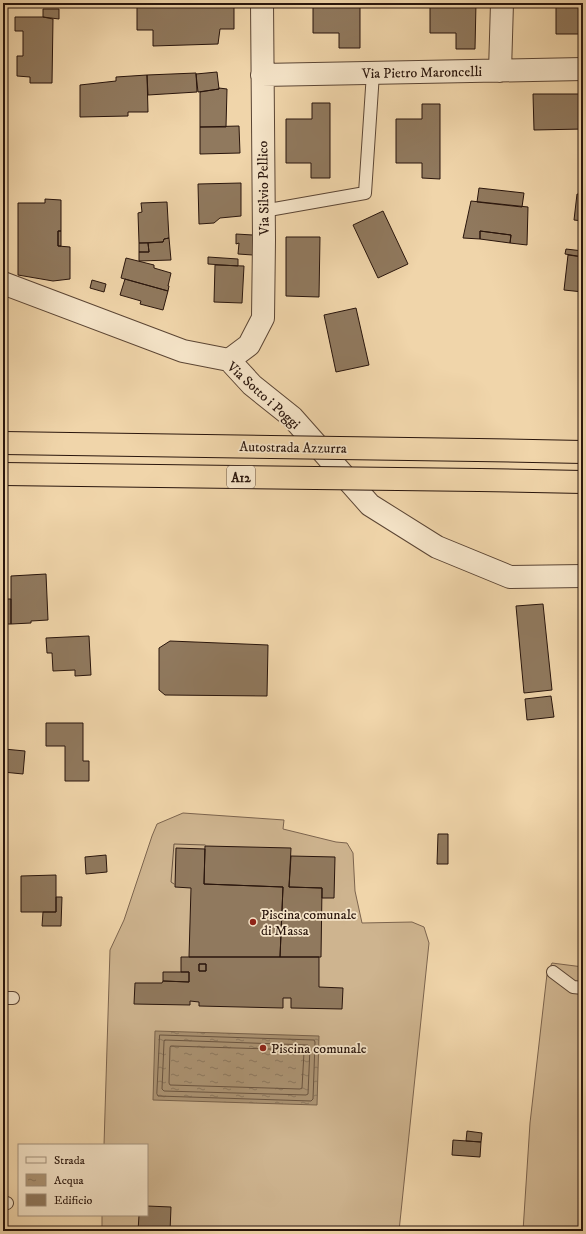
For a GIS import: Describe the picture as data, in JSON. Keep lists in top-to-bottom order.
{
  "streets": {
    "highway": ["Autostrada Azzurra", "A12"],
    "street": ["Via Pietro Maroncelli", "Via Silvio Pellico", "Via Sotto i Poggi"]
  },
  "crossings": [
    ["Via Pietro Maroncelli", "Via Silvio Pellico"],
    ["Via Silvio Pellico", "Via Sotto i Poggi"]
  ],
  "places": ["Piscina comunale di Massa", "Piscina comunale"],
  "legend": ["Strada", "Acqua", "Edificio"]
}
